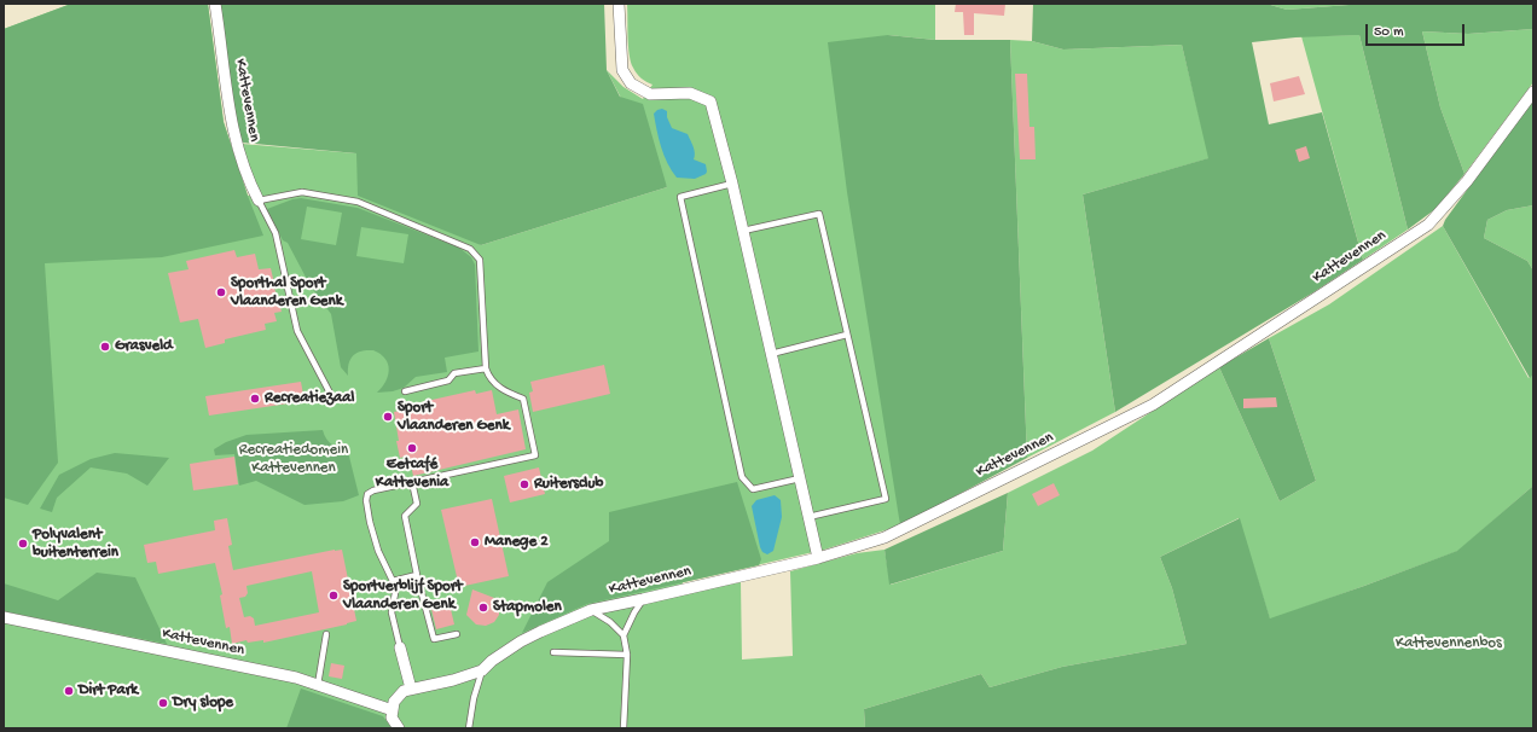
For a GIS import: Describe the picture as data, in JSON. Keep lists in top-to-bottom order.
{
  "streets": {
    "street": ["Kattevennen"]
  },
  "parks": ["Recreatiedomein Kattevennen", "Kattevennenbos"],
  "places": [
    "Sporthal Sport Vlaanderen Genk",
    "Grasveld",
    "Recreatiezaal",
    "Sport Vlaanderen Genk",
    "Eetcafé Kattevenia",
    "Ruitersclub",
    "Manege 2",
    "Polyvalent buitenterrein",
    "Sportverblijf Sport Vlaanderen Genk",
    "Stapmolen",
    "Dirt Park",
    "Dry slope"
  ],
  "scale_bar": "50 m"
}
